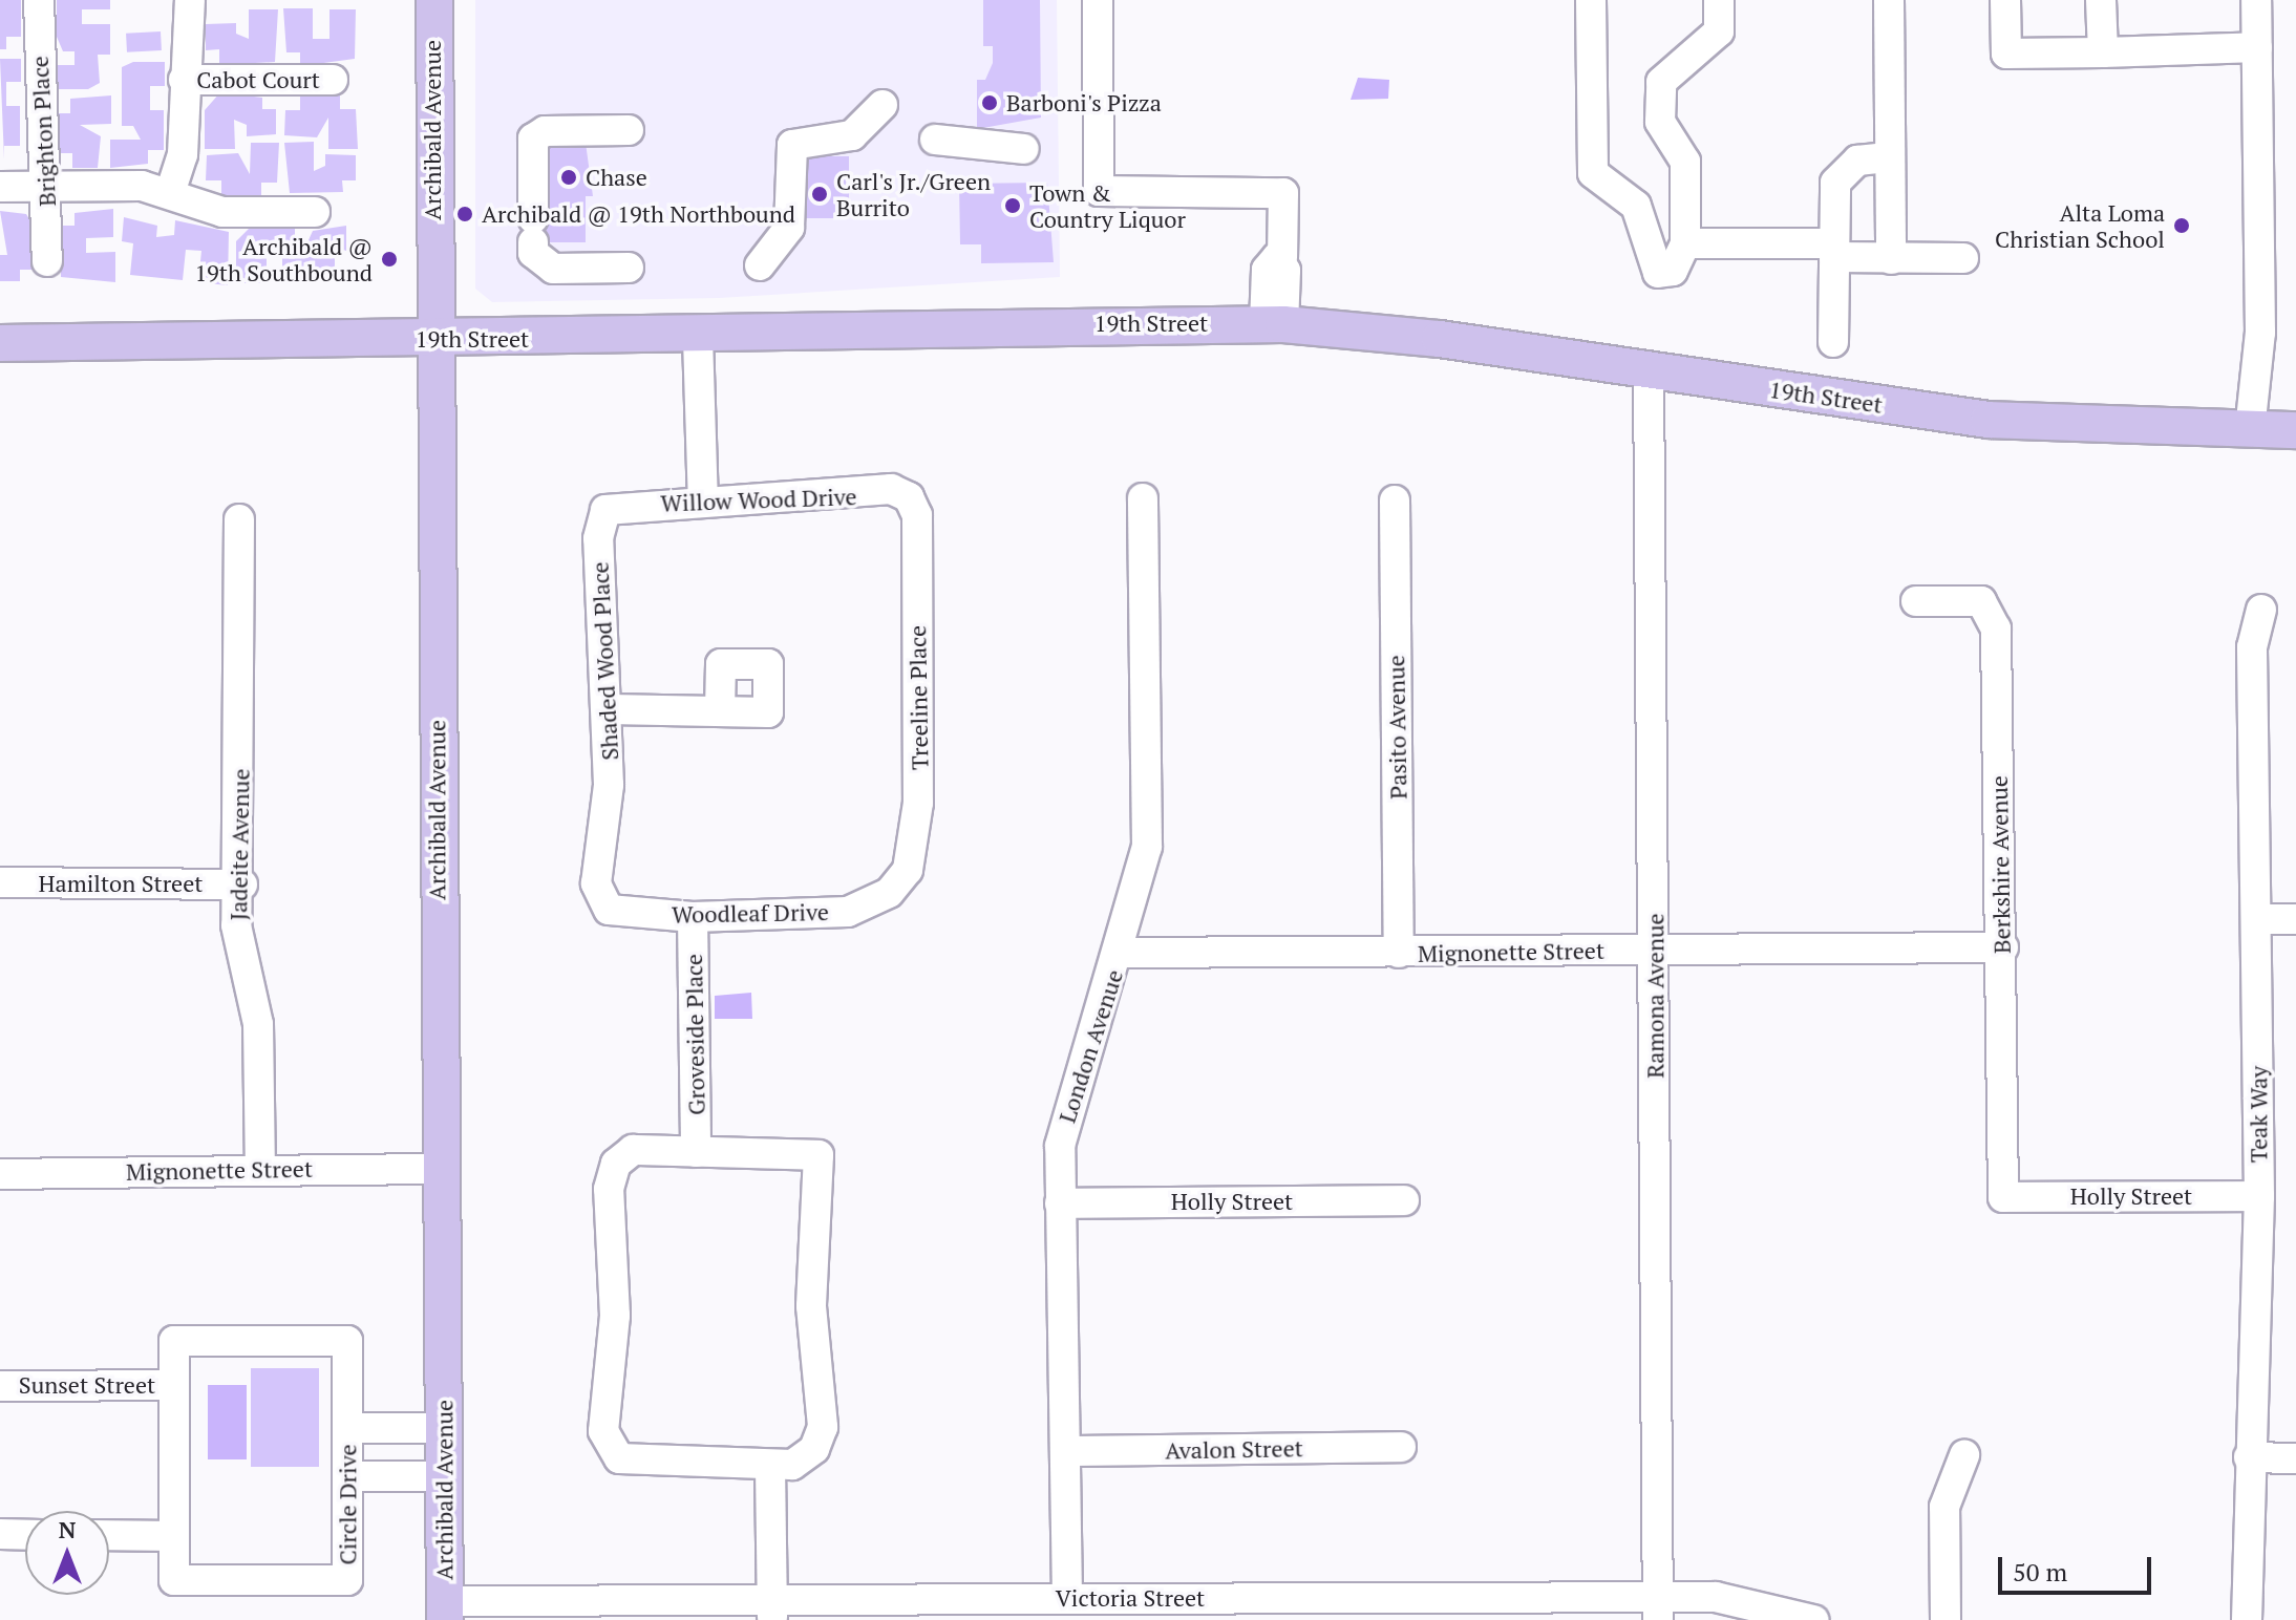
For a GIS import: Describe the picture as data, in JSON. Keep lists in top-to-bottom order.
{
  "streets": {
    "main road": ["Archibald Avenue", "19th Street"],
    "street": [
      "Cabot Court",
      "Brighton Place",
      "Willow Wood Drive",
      "Shaded Wood Place",
      "Treeline Place",
      "Pasito Avenue",
      "Jadeite Avenue",
      "Berkshire Avenue",
      "Hamilton Street",
      "Woodleaf Drive",
      "Mignonette Street",
      "Ramona Avenue",
      "Groveside Place",
      "London Avenue",
      "Teak Way",
      "Holly Street",
      "Sunset Street",
      "Avalon Street",
      "Circle Drive",
      "Victoria Street"
    ]
  },
  "crossings": [
    ["Archibald Avenue", "19th Street"],
    ["Archibald Avenue", "Mignonette Street"],
    ["Archibald Avenue", "Victoria Street"],
    ["19th Street", "Ramona Avenue"],
    ["Willow Wood Drive", "Shaded Wood Place"],
    ["Willow Wood Drive", "Treeline Place"],
    ["Shaded Wood Place", "Woodleaf Drive"],
    ["Treeline Place", "Woodleaf Drive"],
    ["Pasito Avenue", "Mignonette Street"],
    ["Jadeite Avenue", "Hamilton Street"],
    ["Jadeite Avenue", "Mignonette Street"],
    ["Berkshire Avenue", "Mignonette Street"],
    ["Berkshire Avenue", "Holly Street"],
    ["Woodleaf Drive", "Groveside Place"],
    ["Mignonette Street", "Ramona Avenue"],
    ["Mignonette Street", "London Avenue"],
    ["Ramona Avenue", "Victoria Street"],
    ["London Avenue", "Holly Street"],
    ["London Avenue", "Avalon Street"],
    ["London Avenue", "Victoria Street"],
    ["Teak Way", "Holly Street"],
    ["Sunset Street", "Circle Drive"]
  ],
  "places": [
    "Barboni's Pizza",
    "Chase",
    "Carl's Jr./Green Burrito",
    "Town & Country Liquor",
    "Archibald @ 19th Northbound",
    "Alta Loma Christian School",
    "Archibald @ 19th Southbound"
  ],
  "scale_bar": "50 m",
  "north": "top"
}
